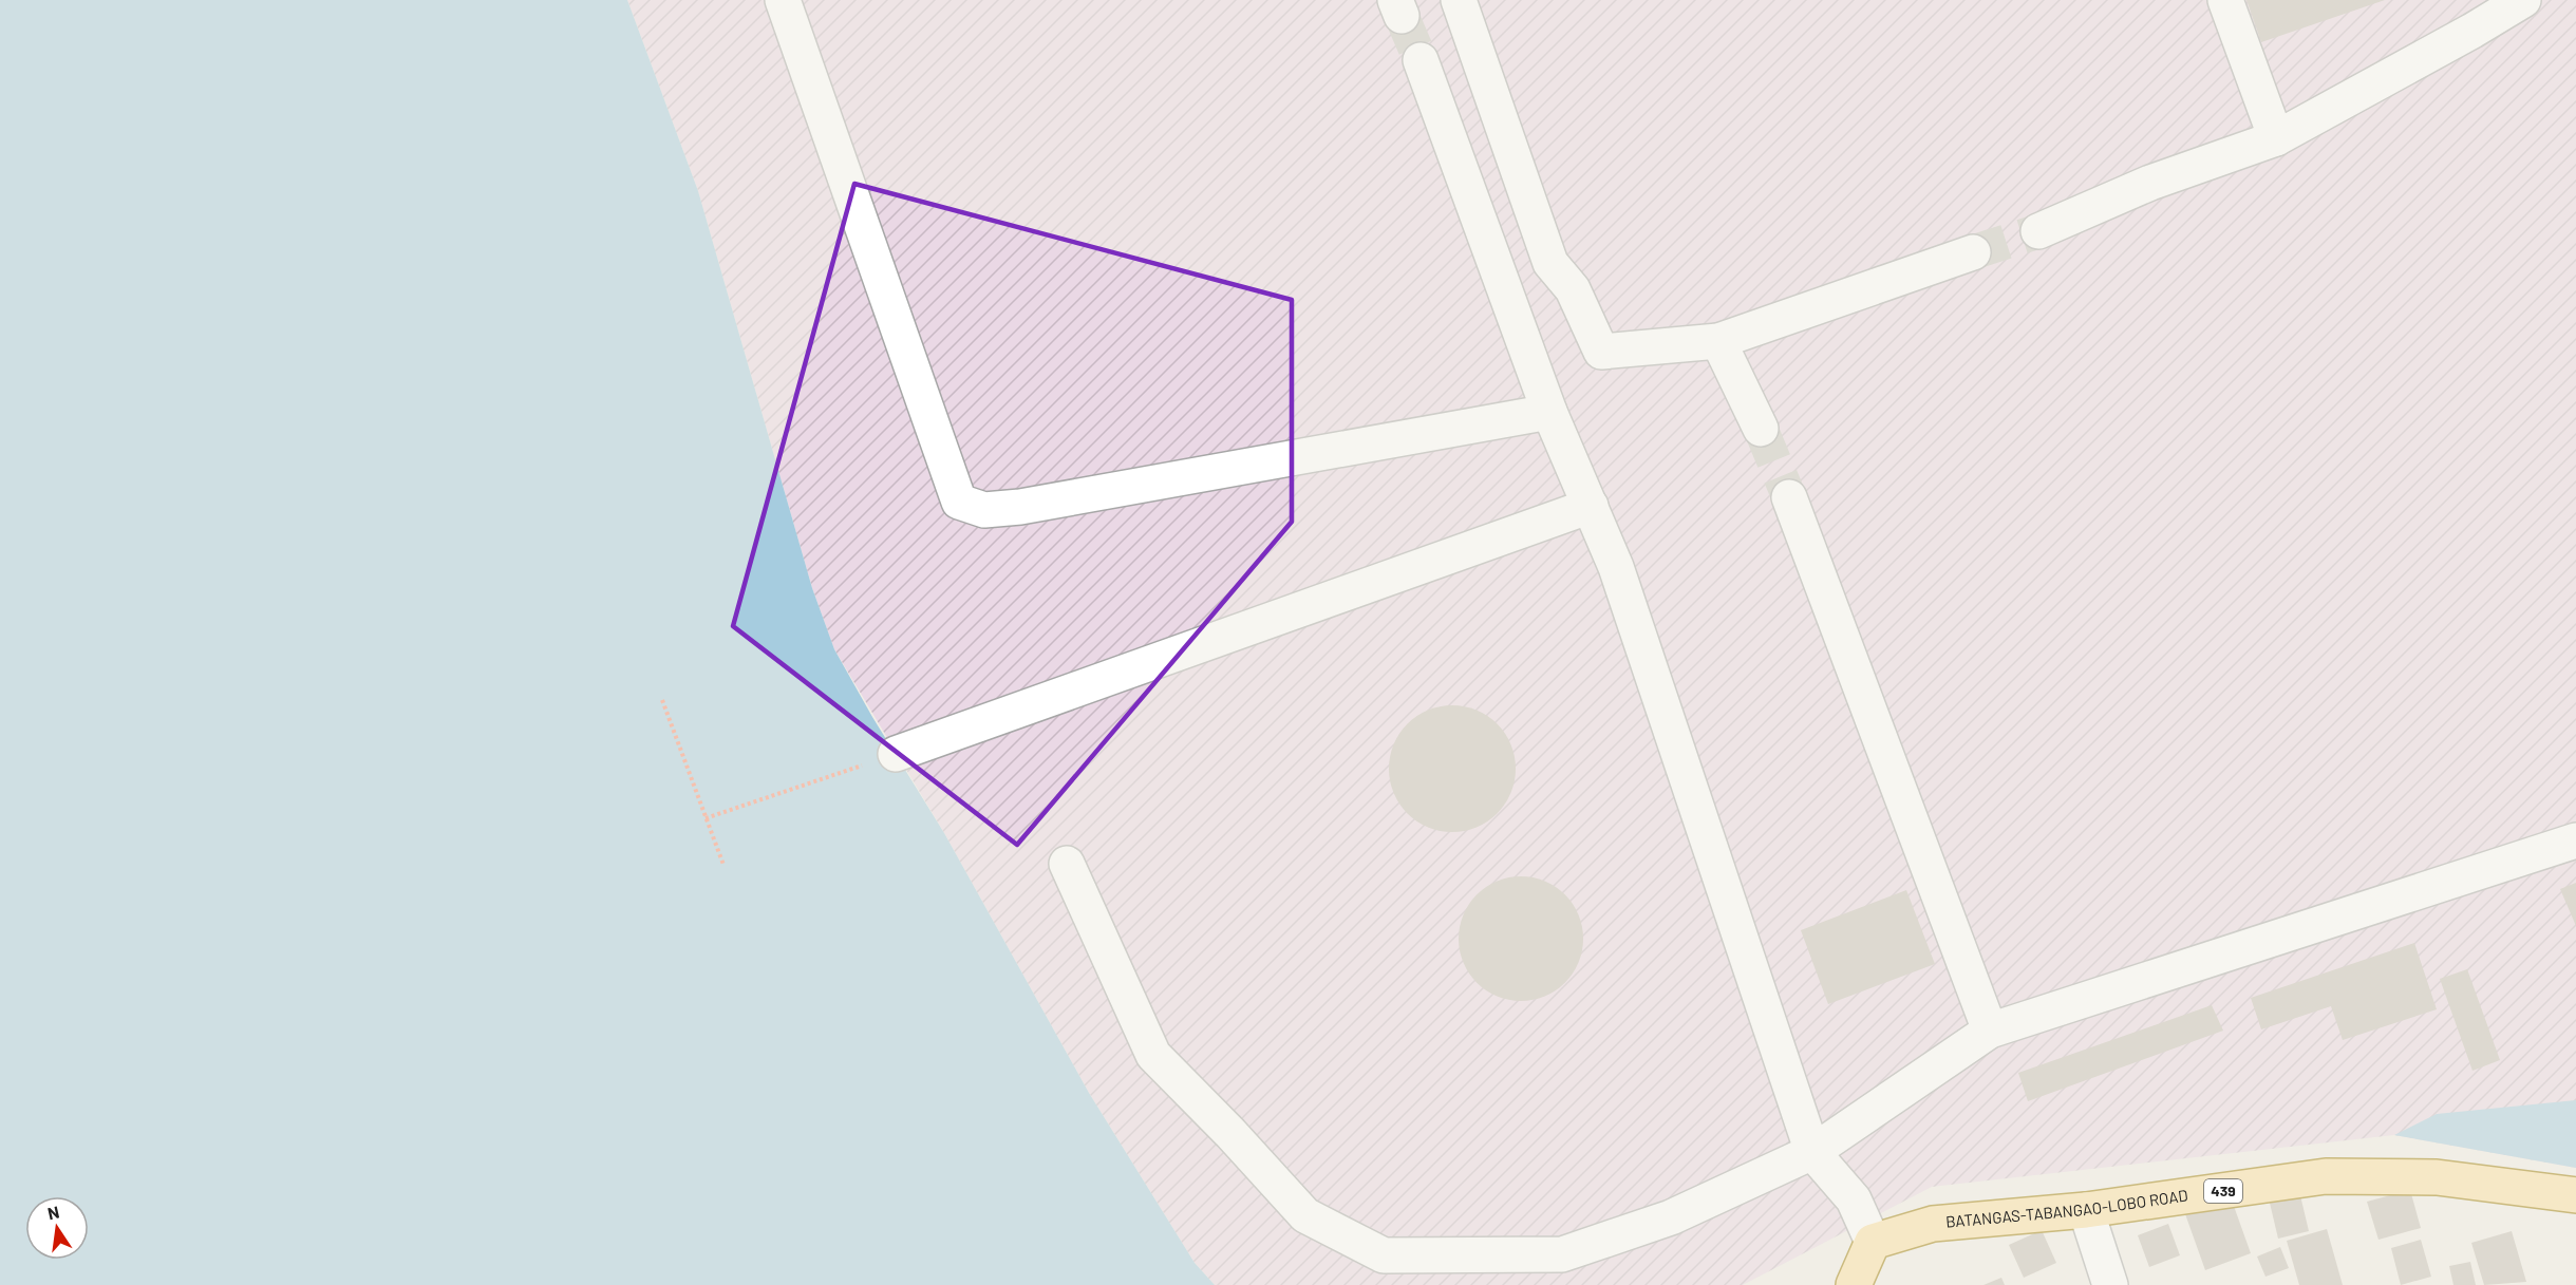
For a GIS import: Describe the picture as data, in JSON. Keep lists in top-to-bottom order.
{
  "streets": {
    "main road": ["439", "BATANGAS-TABANGAO-LOBO ROAD"]
  },
  "north": "top"
}
